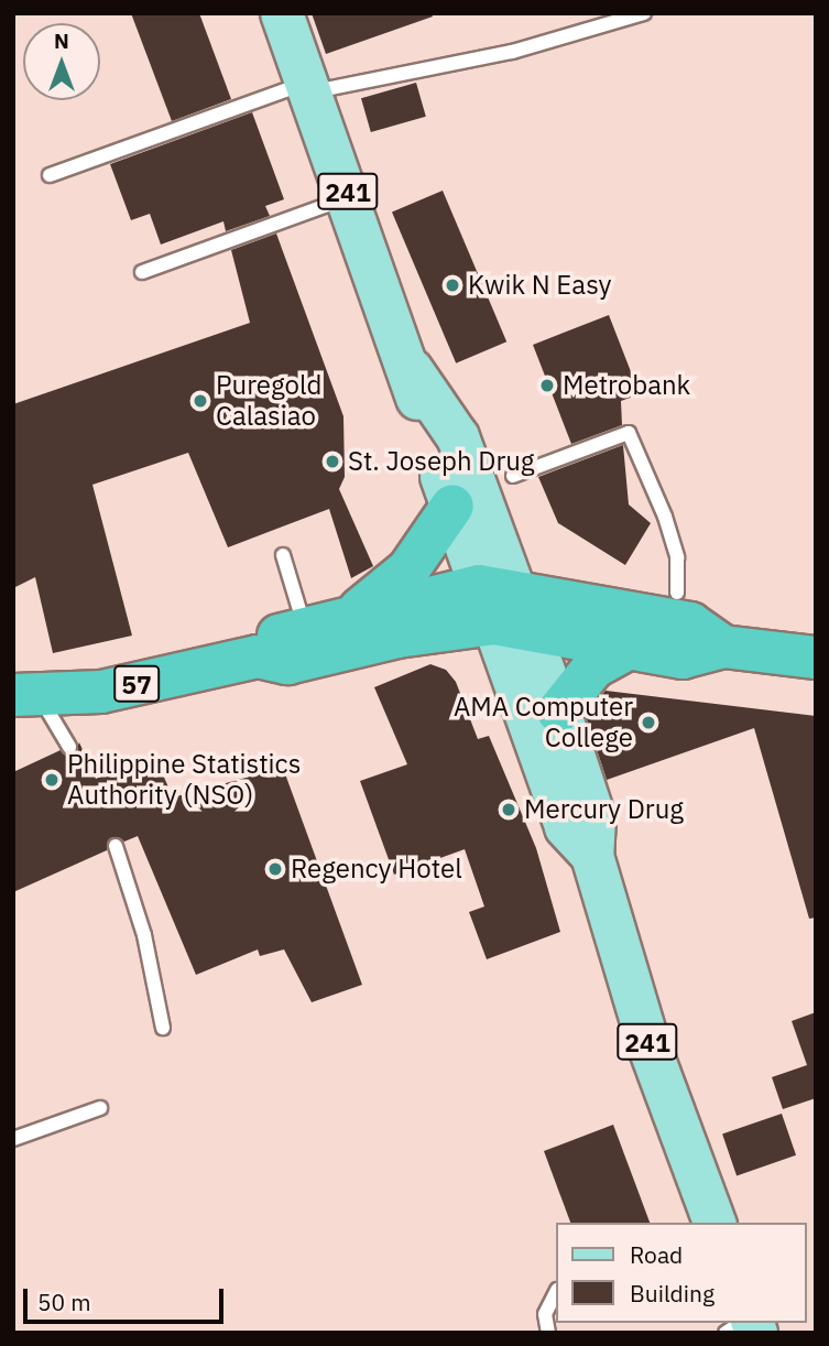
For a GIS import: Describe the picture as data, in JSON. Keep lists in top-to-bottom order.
{
  "streets": {
    "highway": ["57"],
    "main road": ["241"]
  },
  "crossings": [
    ["241", "57"]
  ],
  "places": [
    "Kwik N Easy",
    "Metrobank",
    "Puregold Calasiao",
    "St. Joseph Drug",
    "AMA Computer College",
    "Philippine Statistics Authority (NSO)",
    "Mercury Drug",
    "Regency Hotel"
  ],
  "legend": ["Road", "Building"],
  "scale_bar": "50 m",
  "north": "top"
}
